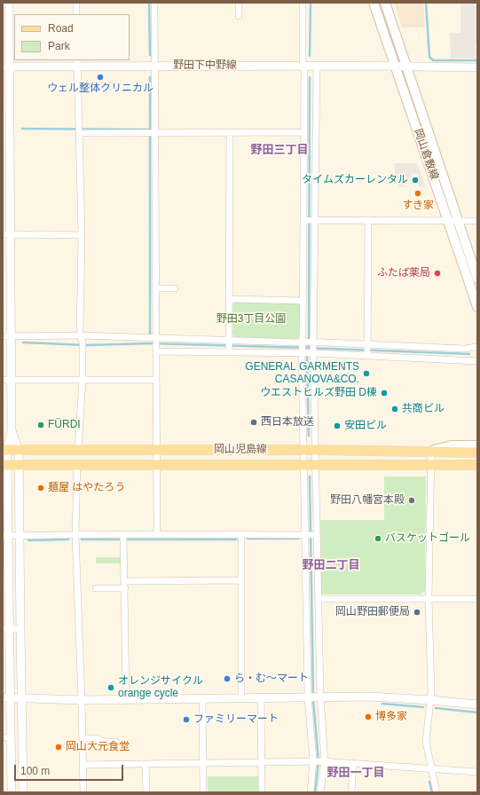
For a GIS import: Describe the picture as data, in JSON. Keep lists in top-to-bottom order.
{
  "streets": {
    "main road": ["岡山倉敷線", "岡山児島線"],
    "street": ["野田下中野線"]
  },
  "crossings": [
    ["野田下中野線", "岡山倉敷線"]
  ],
  "districts": ["野田三丁目", "野田二丁目", "野田一丁目"],
  "parks": ["野田3丁目公園"],
  "places": [
    "ウェル整体クリニカル",
    "タイムズカーレンタル",
    "すき家",
    "ふたば薬局",
    "GENERAL GARMENTS CASANOVA&CO.",
    "ウエストヒルズ野田 D棟",
    "共商ビル",
    "西日本放送",
    "FÜRDI",
    "安田ビル",
    "麺屋 はやたろう",
    "野田八幡宮本殿",
    "バスケットゴール",
    "岡山野田郵便局",
    "ら・む～マート",
    "オレンジサイクル orange cycle",
    "博多家",
    "ファミリーマート",
    "岡山大元食堂"
  ],
  "legend": ["Road", "Park"],
  "scale_bar": "100 m"
}
